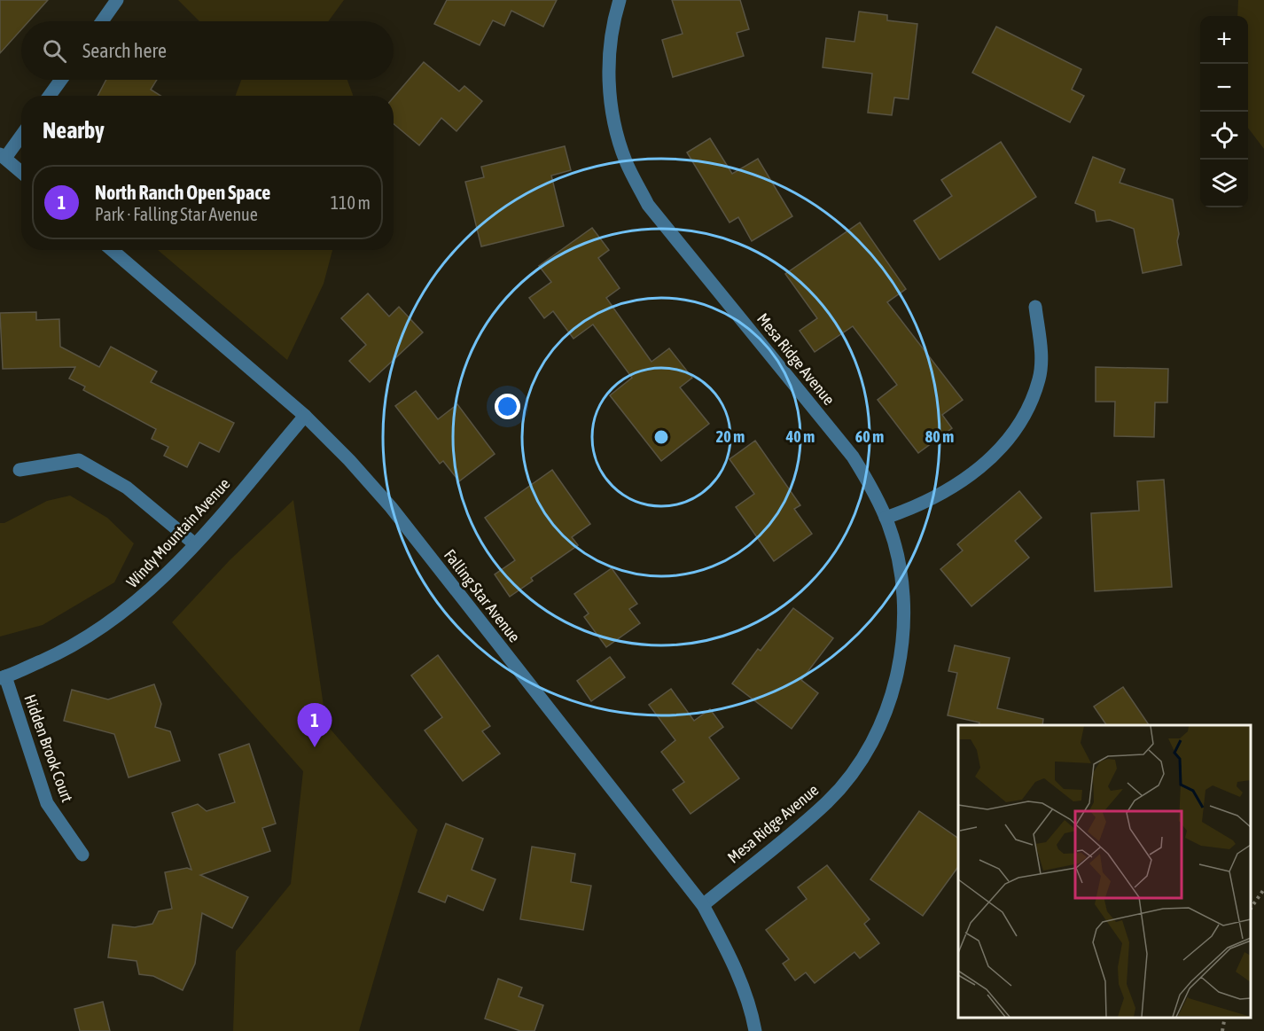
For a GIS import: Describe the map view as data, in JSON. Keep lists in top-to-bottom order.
{
  "streets": {
    "street": [
      "Mesa Ridge Avenue",
      "Windy Mountain Avenue",
      "Falling Star Avenue",
      "Hidden Brook Court"
    ]
  },
  "crossings": [
    ["Mesa Ridge Avenue", "Falling Star Avenue"],
    ["Windy Mountain Avenue", "Falling Star Avenue"],
    ["Windy Mountain Avenue", "Hidden Brook Court"]
  ],
  "page": {
    "map_buttons": ["+", "−"],
    "search": "Search here",
    "heading": "Nearby",
    "list": [
      {
        "mark": "1",
        "name": "North Ranch Open Space",
        "note": "Park · Falling Star Avenue",
        "value": "110 m"
      }
    ],
    "pins": "1"
  },
  "rings": [
    "20 m",
    "40 m",
    "60 m",
    "80 m"
  ]
}
